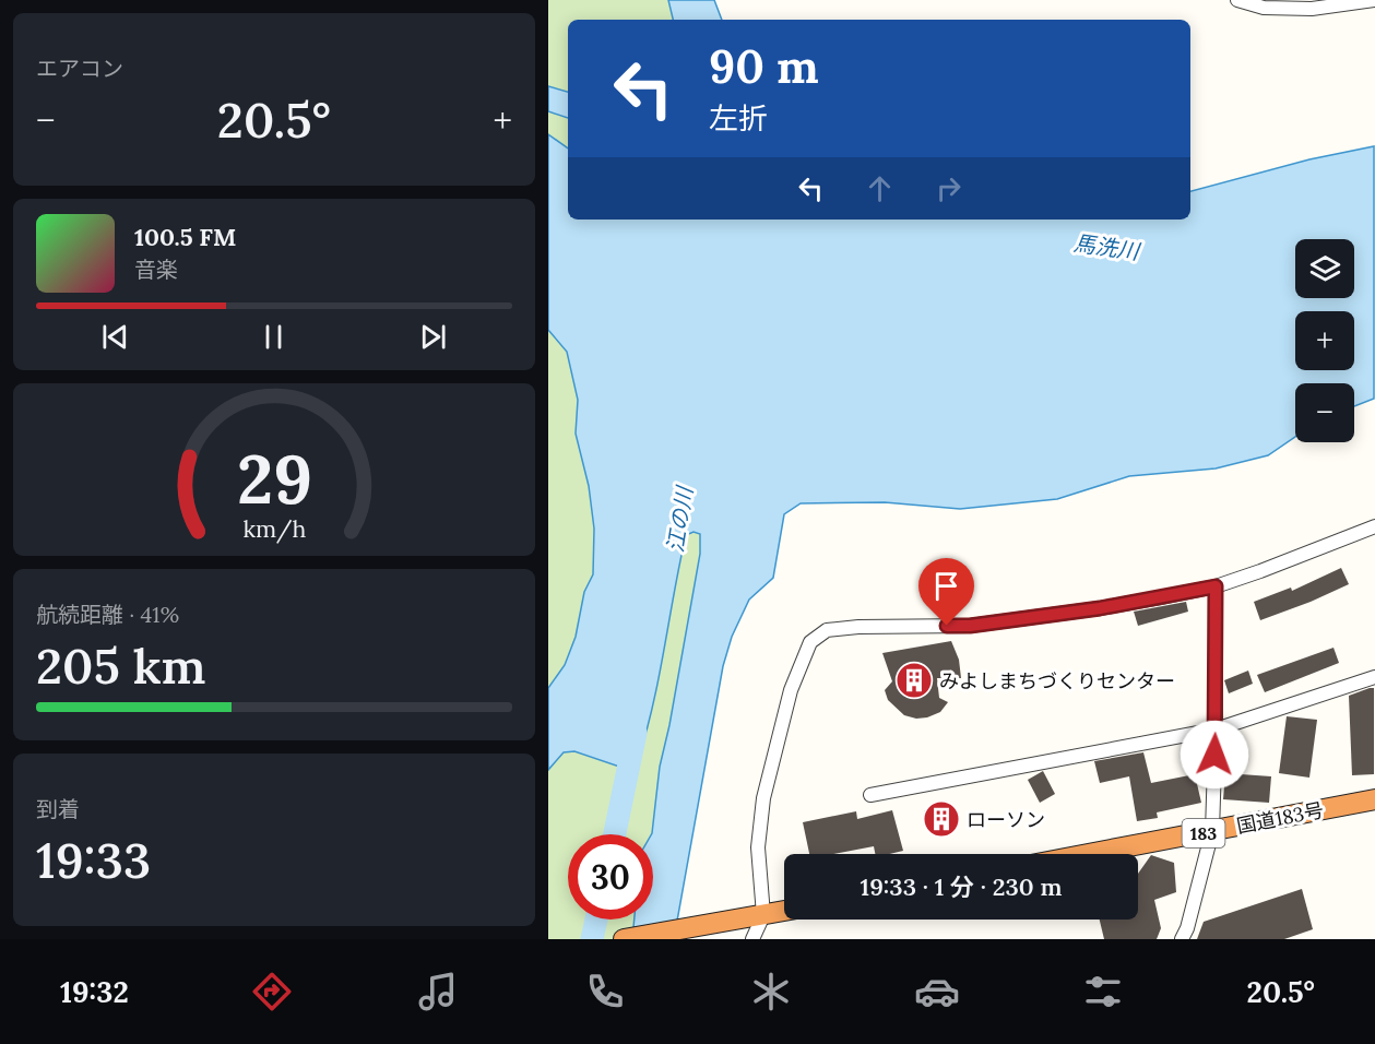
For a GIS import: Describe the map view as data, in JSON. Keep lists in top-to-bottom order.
{
  "streets": {
    "highway": ["国道183号", "183"]
  },
  "water": ["馬洗川", "江の川"],
  "places": {
    "building": ["みよしまちづくりセンター", "ローソン"]
  },
  "page": {
    "tile": [
      "エアコン",
      ["航続距離 · 41%", "205 km"],
      ["到着", "19:33"]
    ],
    "turn": ["90 m", "左折"],
    "heat": ["−", "20.5°", "+"],
    "song": ["100.5 FM", "音楽"],
    "map_buttons": ["+", "−"],
    "limit": "30",
    "trip": "19:33 · 1 分 · 230 m",
    "tabs": ["19:32", "20.5°"],
    "gauge": ["29", "km/h"]
  }
}
